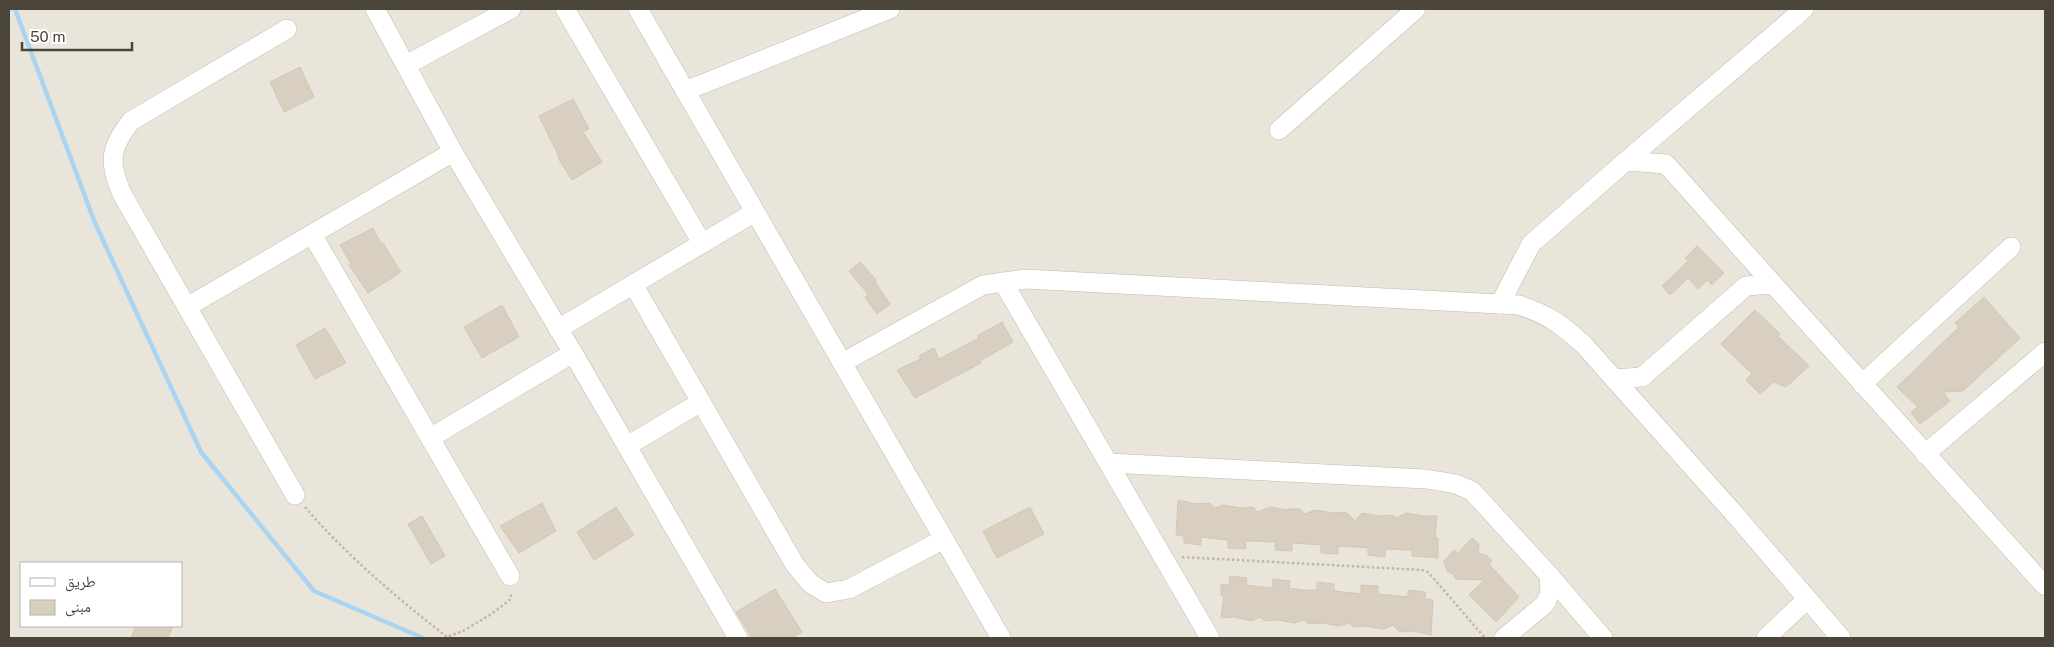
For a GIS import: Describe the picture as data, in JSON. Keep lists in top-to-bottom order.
{
  "legend": ["طريق", "مبنى"],
  "scale_bar": "50 m"
}
